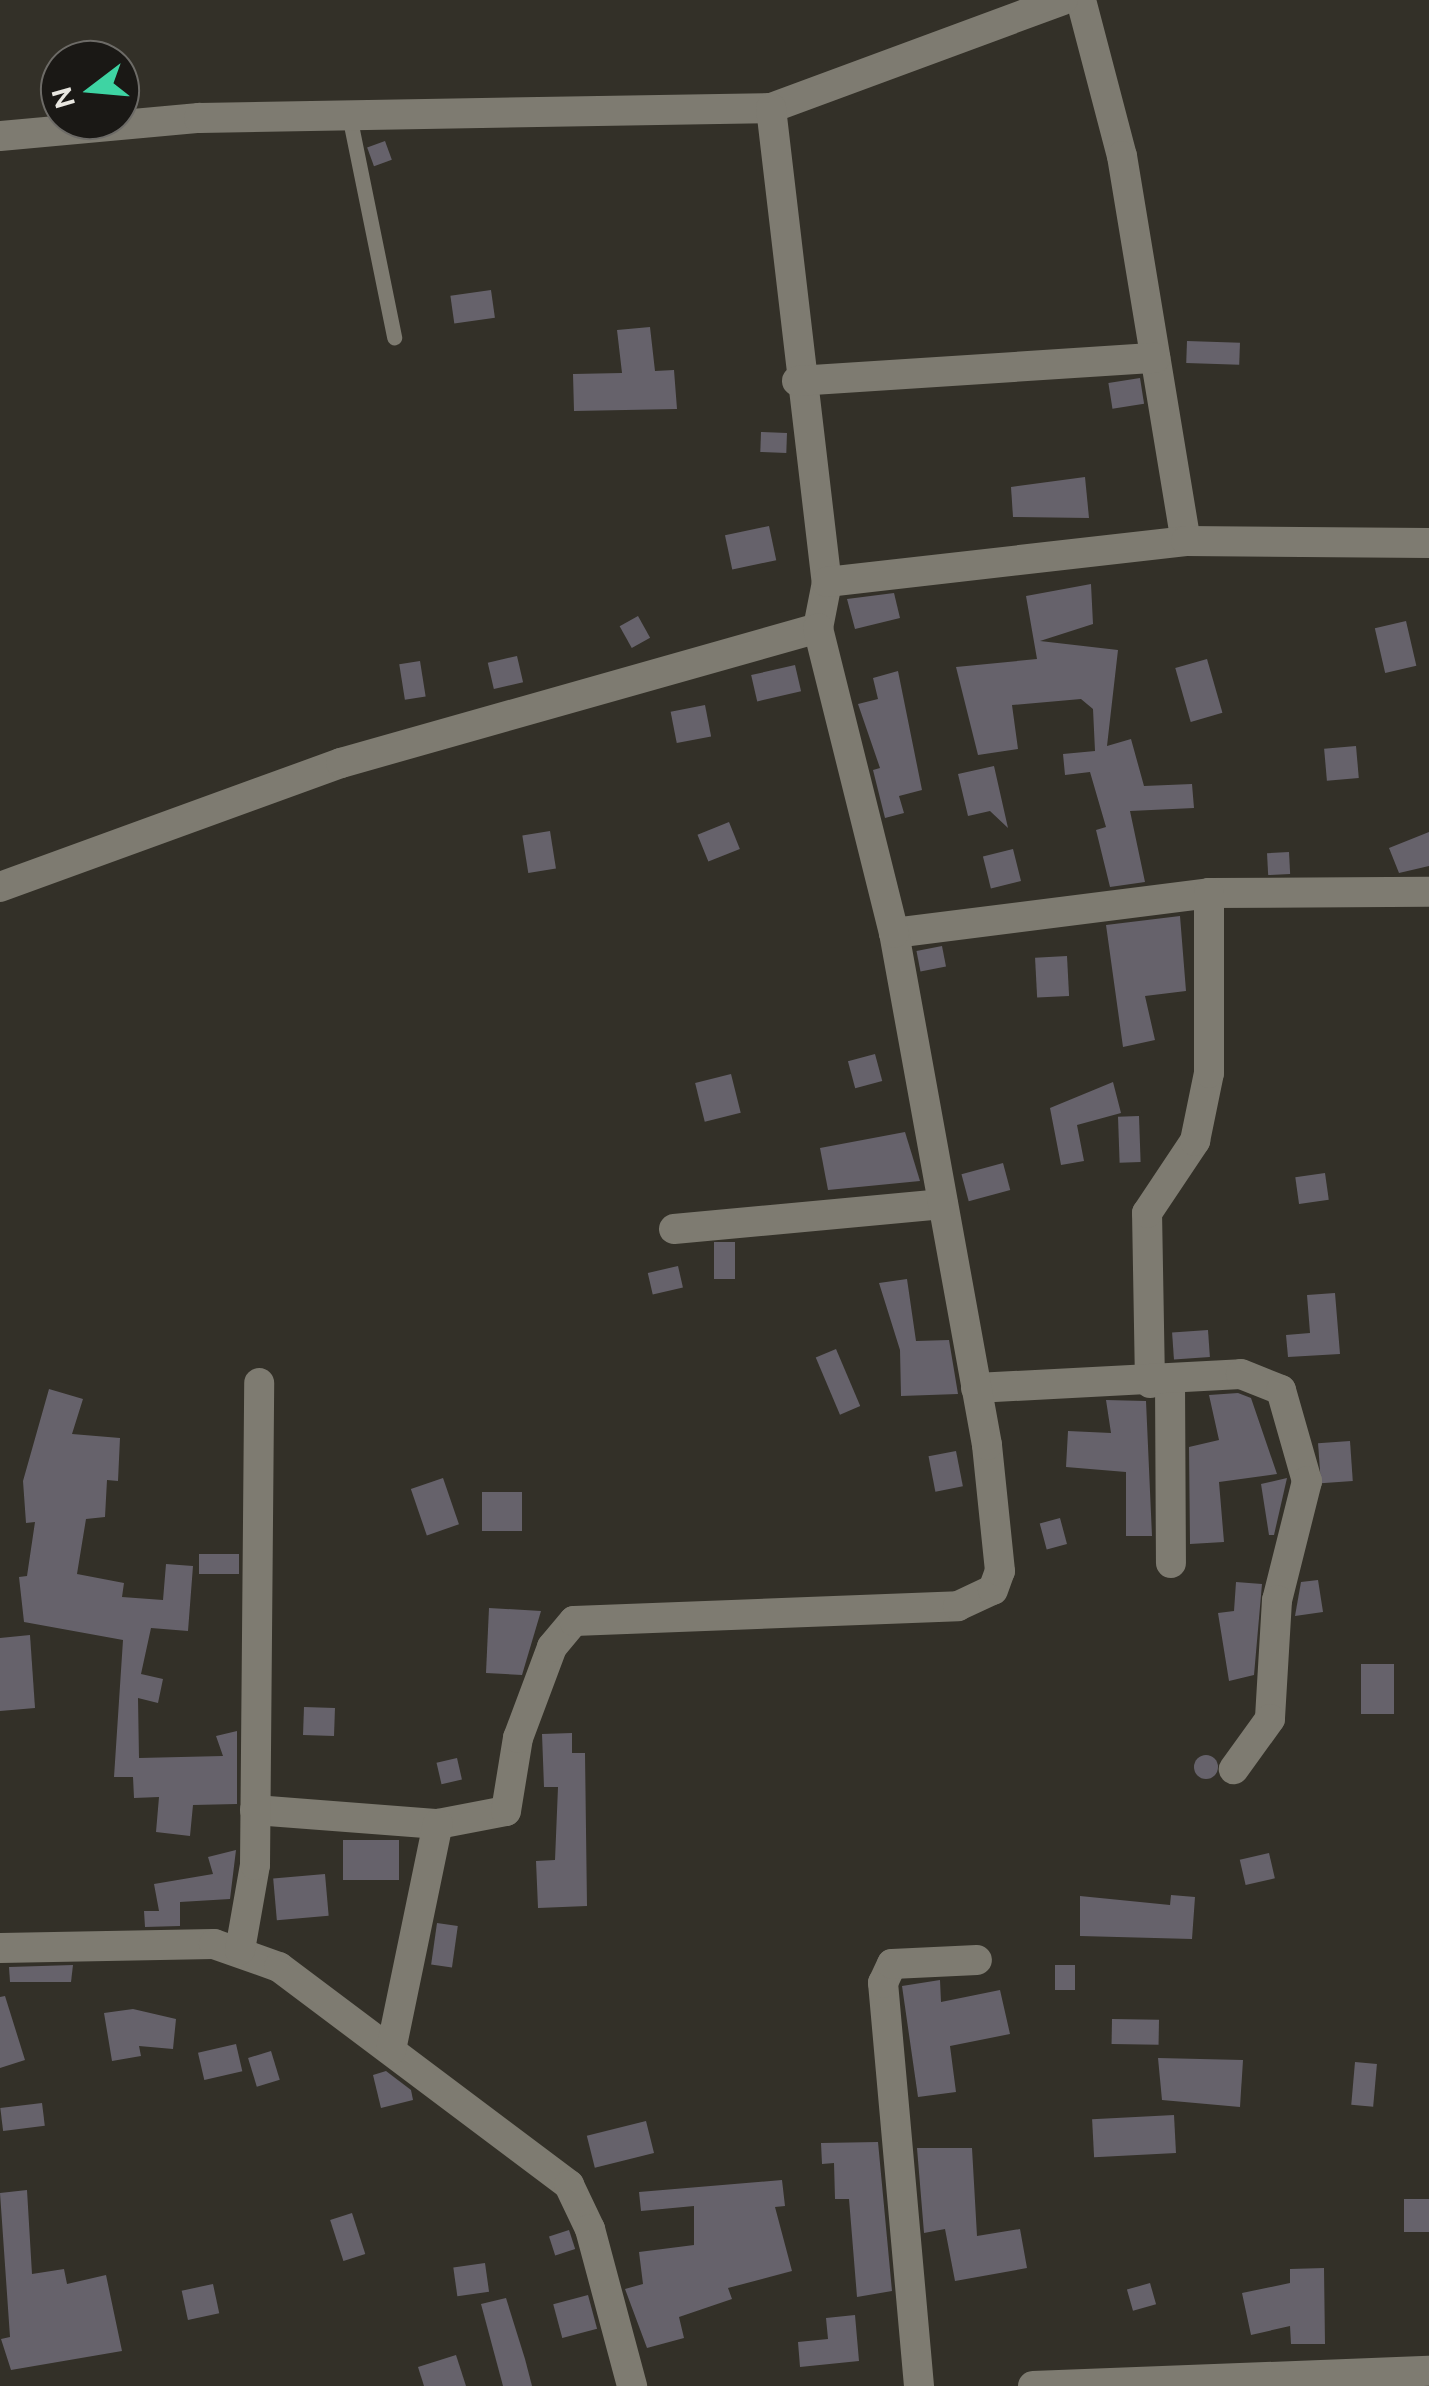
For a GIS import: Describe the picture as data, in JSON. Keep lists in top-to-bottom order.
{
  "north": "left"
}
